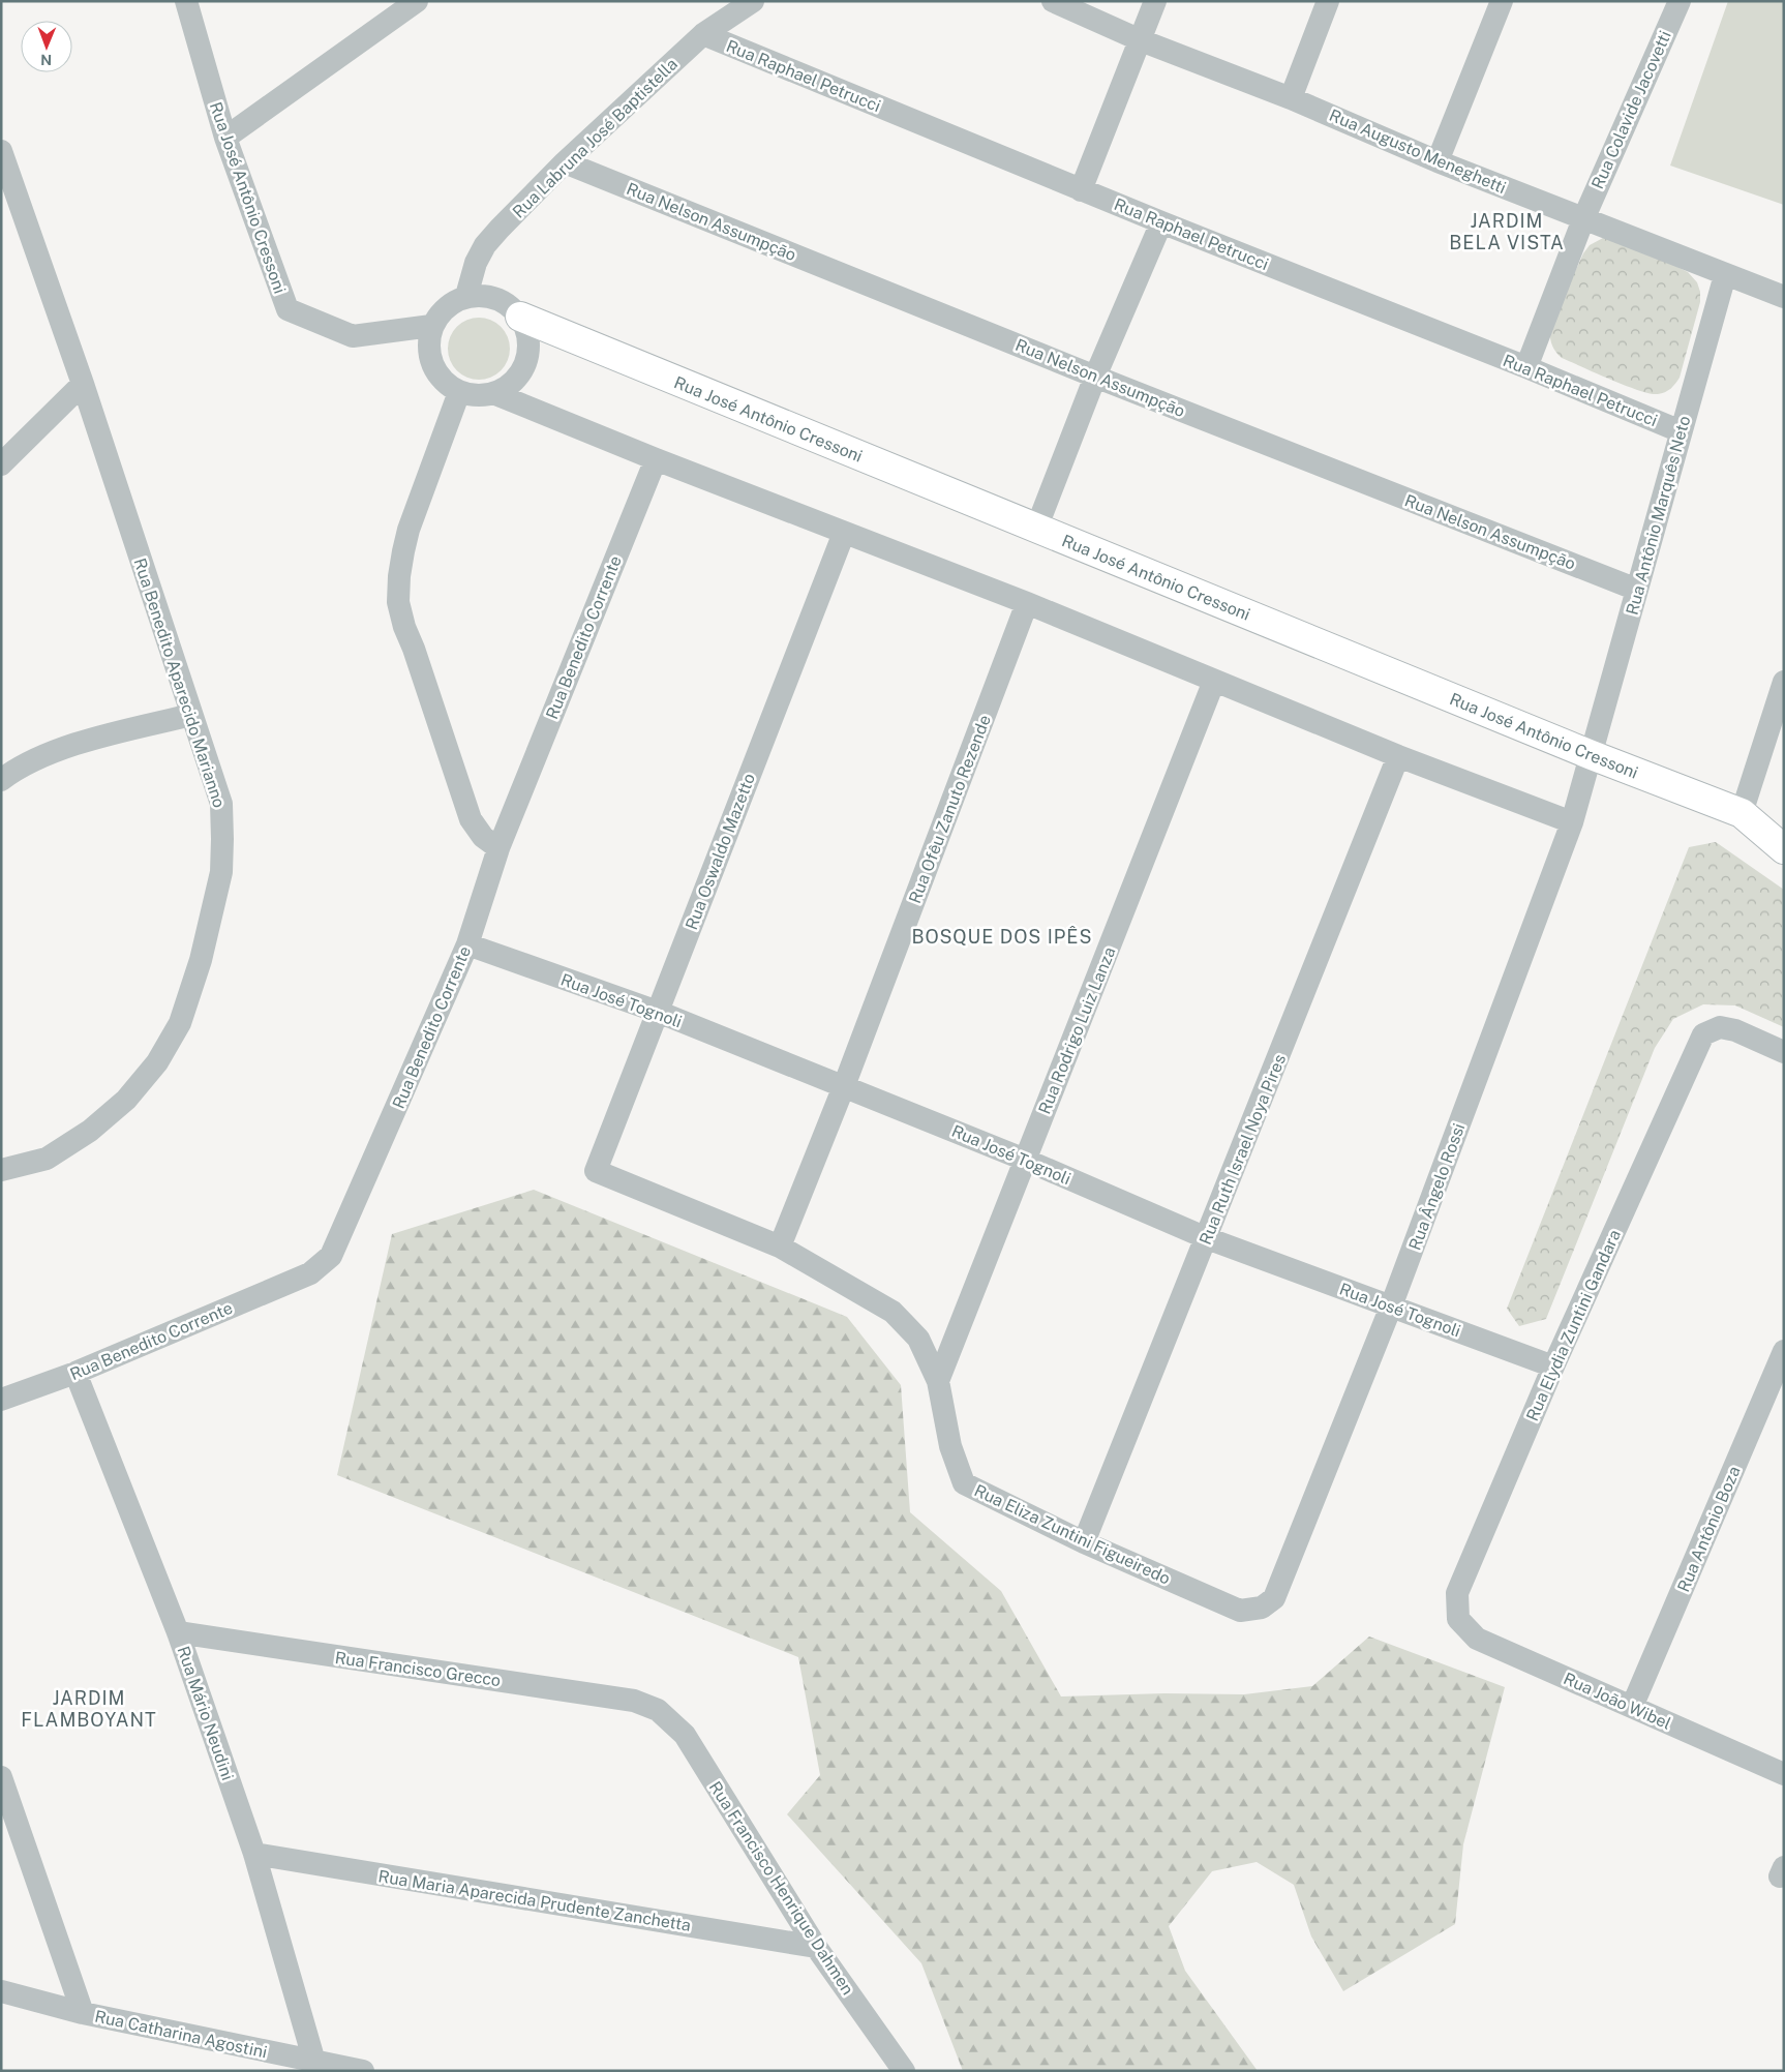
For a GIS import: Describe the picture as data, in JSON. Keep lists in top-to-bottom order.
{
  "streets": {
    "street": [
      "Rua Raphael Petrucci",
      "Rua Colavide Jacovetti",
      "Rua Labruna José Baptistella",
      "Rua Augusto Meneghetti",
      "Rua José Antônio Cressoni",
      "Rua Nelson Assumpção",
      "Rua Antônio Marquês Neto",
      "Rua Benedito Corrente",
      "Rua Benedito Aparecido Marianno",
      "Rua Ofêu Zanuto Rezende",
      "Rua Oswaldo Mazetto",
      "Rua José Tognoli",
      "Rua Rodrigo Luiz Lanza",
      "Rua Ruth Israel Noya Pires",
      "Rua Ângelo Rossi",
      "Rua Elydia Zuntini Gandara",
      "Rua Antônio Boza",
      "Rua Eliza Zuntini Figueiredo",
      "Rua Francisco Grecco",
      "Rua João Wibel",
      "Rua Mário Neudini",
      "Rua Francisco Henrique Dahmen",
      "Rua Maria Aparecida Prudente Zanchetta",
      "Rua Catharina Agostini"
    ]
  },
  "crossings": [
    ["Rua Raphael Petrucci", "Rua Colavide Jacovetti"],
    ["Rua Raphael Petrucci", "Rua Labruna José Baptistella"],
    ["Rua Raphael Petrucci", "Rua Antônio Marquês Neto"],
    ["Rua Colavide Jacovetti", "Rua Augusto Meneghetti"],
    ["Rua Labruna José Baptistella", "Rua José Antônio Cressoni"],
    ["Rua Labruna José Baptistella", "Rua Nelson Assumpção"],
    ["Rua Augusto Meneghetti", "Rua Antônio Marquês Neto"],
    ["Rua José Antônio Cressoni", "Rua Antônio Marquês Neto"],
    ["Rua José Antônio Cressoni", "Rua Ângelo Rossi"],
    ["Rua Nelson Assumpção", "Rua Antônio Marquês Neto"],
    ["Rua Antônio Marquês Neto", "Rua Ângelo Rossi"],
    ["Rua Benedito Corrente", "Rua José Tognoli"],
    ["Rua Benedito Corrente", "Rua Mário Neudini"],
    ["Rua Ofêu Zanuto Rezende", "Rua José Tognoli"],
    ["Rua Ofêu Zanuto Rezende", "Rua Eliza Zuntini Figueiredo"],
    ["Rua Oswaldo Mazetto", "Rua José Tognoli"],
    ["Rua Oswaldo Mazetto", "Rua Eliza Zuntini Figueiredo"],
    ["Rua José Tognoli", "Rua Rodrigo Luiz Lanza"],
    ["Rua José Tognoli", "Rua Ruth Israel Noya Pires"],
    ["Rua José Tognoli", "Rua Ângelo Rossi"],
    ["Rua José Tognoli", "Rua Elydia Zuntini Gandara"],
    ["Rua Rodrigo Luiz Lanza", "Rua Eliza Zuntini Figueiredo"],
    ["Rua Ruth Israel Noya Pires", "Rua Eliza Zuntini Figueiredo"],
    ["Rua Ângelo Rossi", "Rua Eliza Zuntini Figueiredo"],
    ["Rua Elydia Zuntini Gandara", "Rua João Wibel"],
    ["Rua Antônio Boza", "Rua João Wibel"],
    ["Rua Francisco Grecco", "Rua Mário Neudini"],
    ["Rua Francisco Grecco", "Rua Francisco Henrique Dahmen"],
    ["Rua Mário Neudini", "Rua Maria Aparecida Prudente Zanchetta"],
    ["Rua Mário Neudini", "Rua Catharina Agostini"],
    ["Rua Francisco Henrique Dahmen", "Rua Maria Aparecida Prudente Zanchetta"]
  ],
  "districts": ["JARDIM BELA VISTA", "BOSQUE DOS IPÊS", "JARDIM FLAMBOYANT"],
  "north": "bottom"
}
